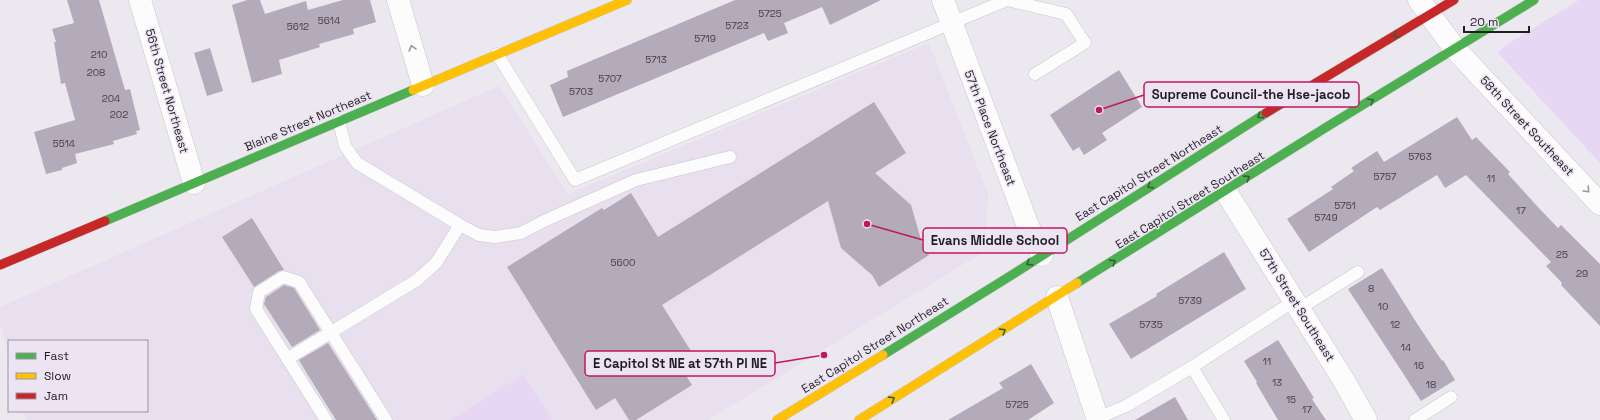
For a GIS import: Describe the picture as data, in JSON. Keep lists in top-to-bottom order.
{
  "streets": {
    "main road": ["Blaine Street Northeast", "East Capitol Street Northeast", "East Capitol Street Southeast"],
    "street": [
      "56th Street Northeast",
      "58th Street Southeast",
      "57th Place Northeast",
      "57th Street Southeast"
    ]
  },
  "crossings": [
    ["56th Street Northeast", "Blaine Street Northeast"],
    ["58th Street Southeast", "East Capitol Street Northeast"],
    ["58th Street Southeast", "East Capitol Street Southeast"],
    ["57th Place Northeast", "East Capitol Street Northeast"],
    ["East Capitol Street Southeast", "57th Street Southeast"]
  ],
  "one_way": ["58th Street Southeast", "East Capitol Street Northeast", "East Capitol Street Southeast"],
  "places": ["Supreme Council-the Hse-jacob", "Evans Middle School", "E Capitol St NE at 57th Pl NE"],
  "house_numbers": [
    "5725",
    "5614",
    "5723",
    "5612",
    "5719",
    "210",
    "5713",
    "208",
    "5707",
    "5703",
    "204",
    "202",
    "5514",
    "5763",
    "5757",
    "11",
    "5751",
    "17",
    "5749",
    "25",
    "5600",
    "29",
    "8",
    "5739",
    "10",
    "5735",
    "12",
    "14",
    "11",
    "16",
    "13",
    "18",
    "15",
    "5725",
    "17"
  ],
  "legend": ["Fast", "Slow", "Jam"],
  "scale_bar": "20 m"
}
